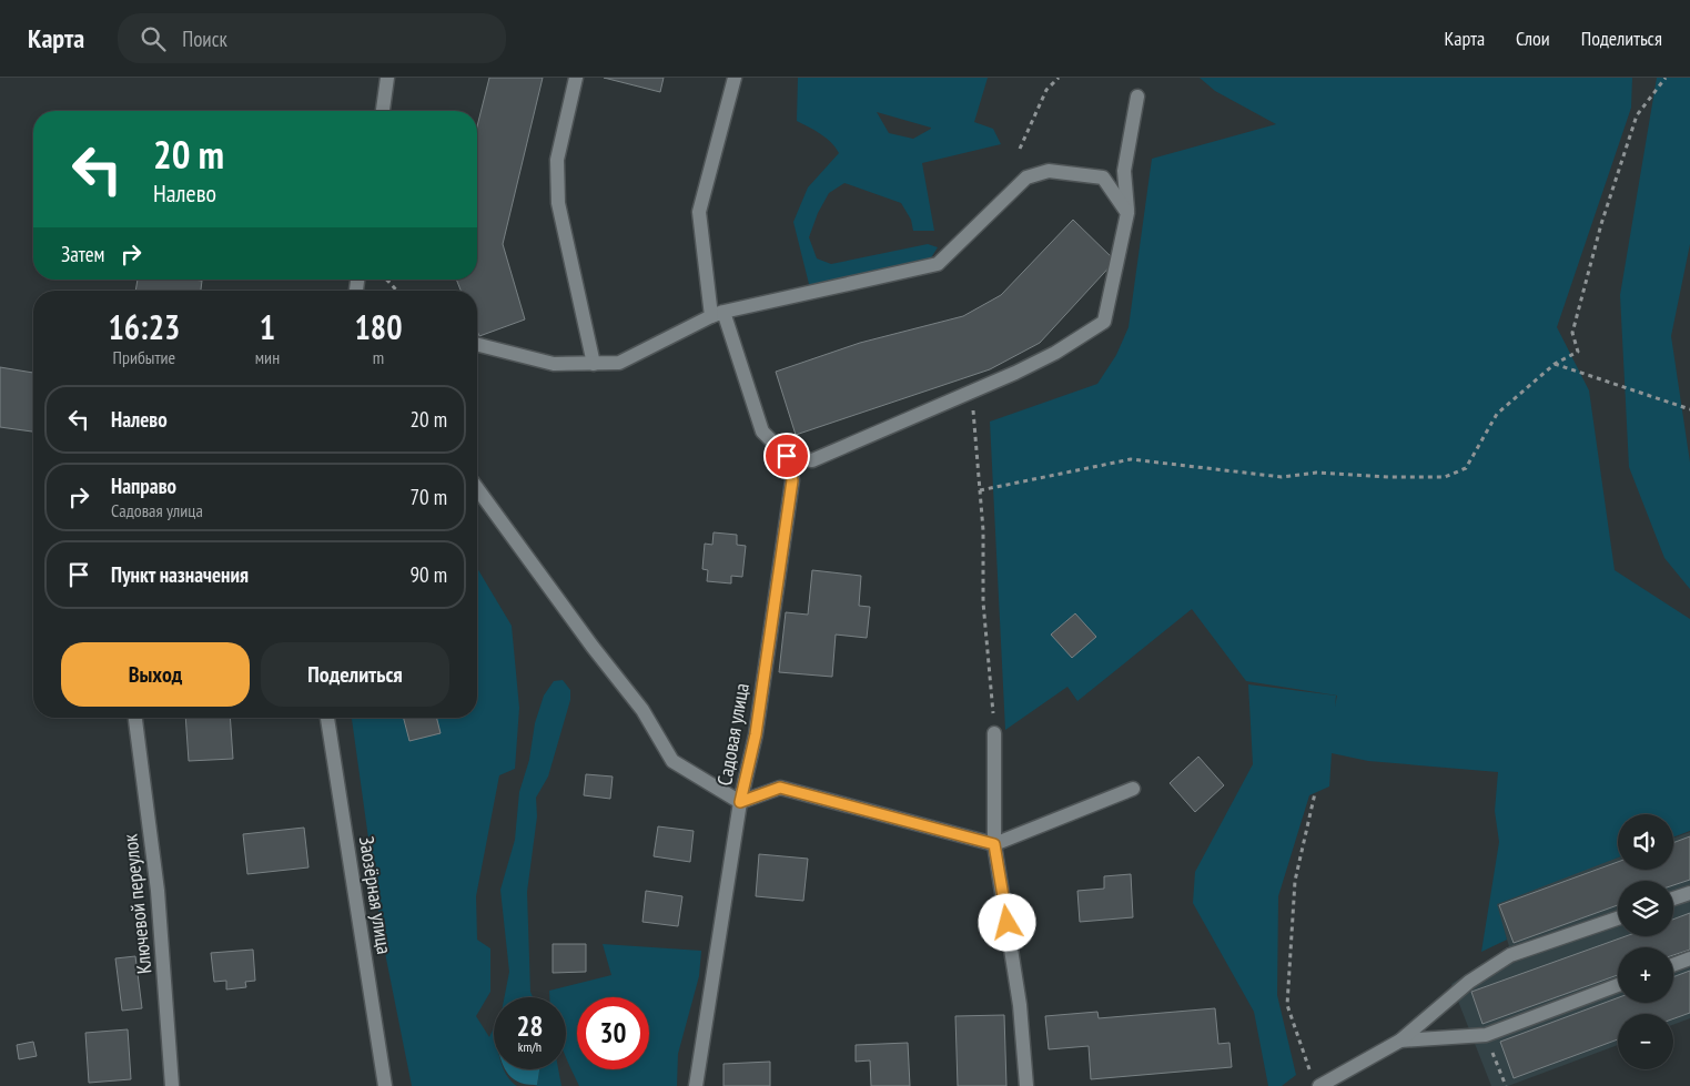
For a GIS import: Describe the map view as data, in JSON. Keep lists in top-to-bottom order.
{
  "streets": {
    "street": ["Садовая улица", "Заозёрная улица", "Ключевой переулок"]
  },
  "page": {
    "header": "Карта",
    "search": "Поиск",
    "nav": ["Карта", "Слои", "Поделиться"],
    "turn": ["20 m", "Налево"],
    "then": "Затем",
    "eta": [
      "16:23",
      "Прибытие",
      "1",
      "мин",
      "180",
      "m"
    ],
    "list": [
      {
        "name": "Налево",
        "value": "20 m"
      },
      {
        "name": "Направо",
        "note": "Садовая улица",
        "value": "70 m"
      },
      {
        "name": "Пункт назначения",
        "value": "90 m"
      }
    ],
    "buttons": ["Выход", "Поделиться"],
    "map_buttons": ["+", "−"],
    "speed": "28 km/h",
    "limit": "30"
  }
}
